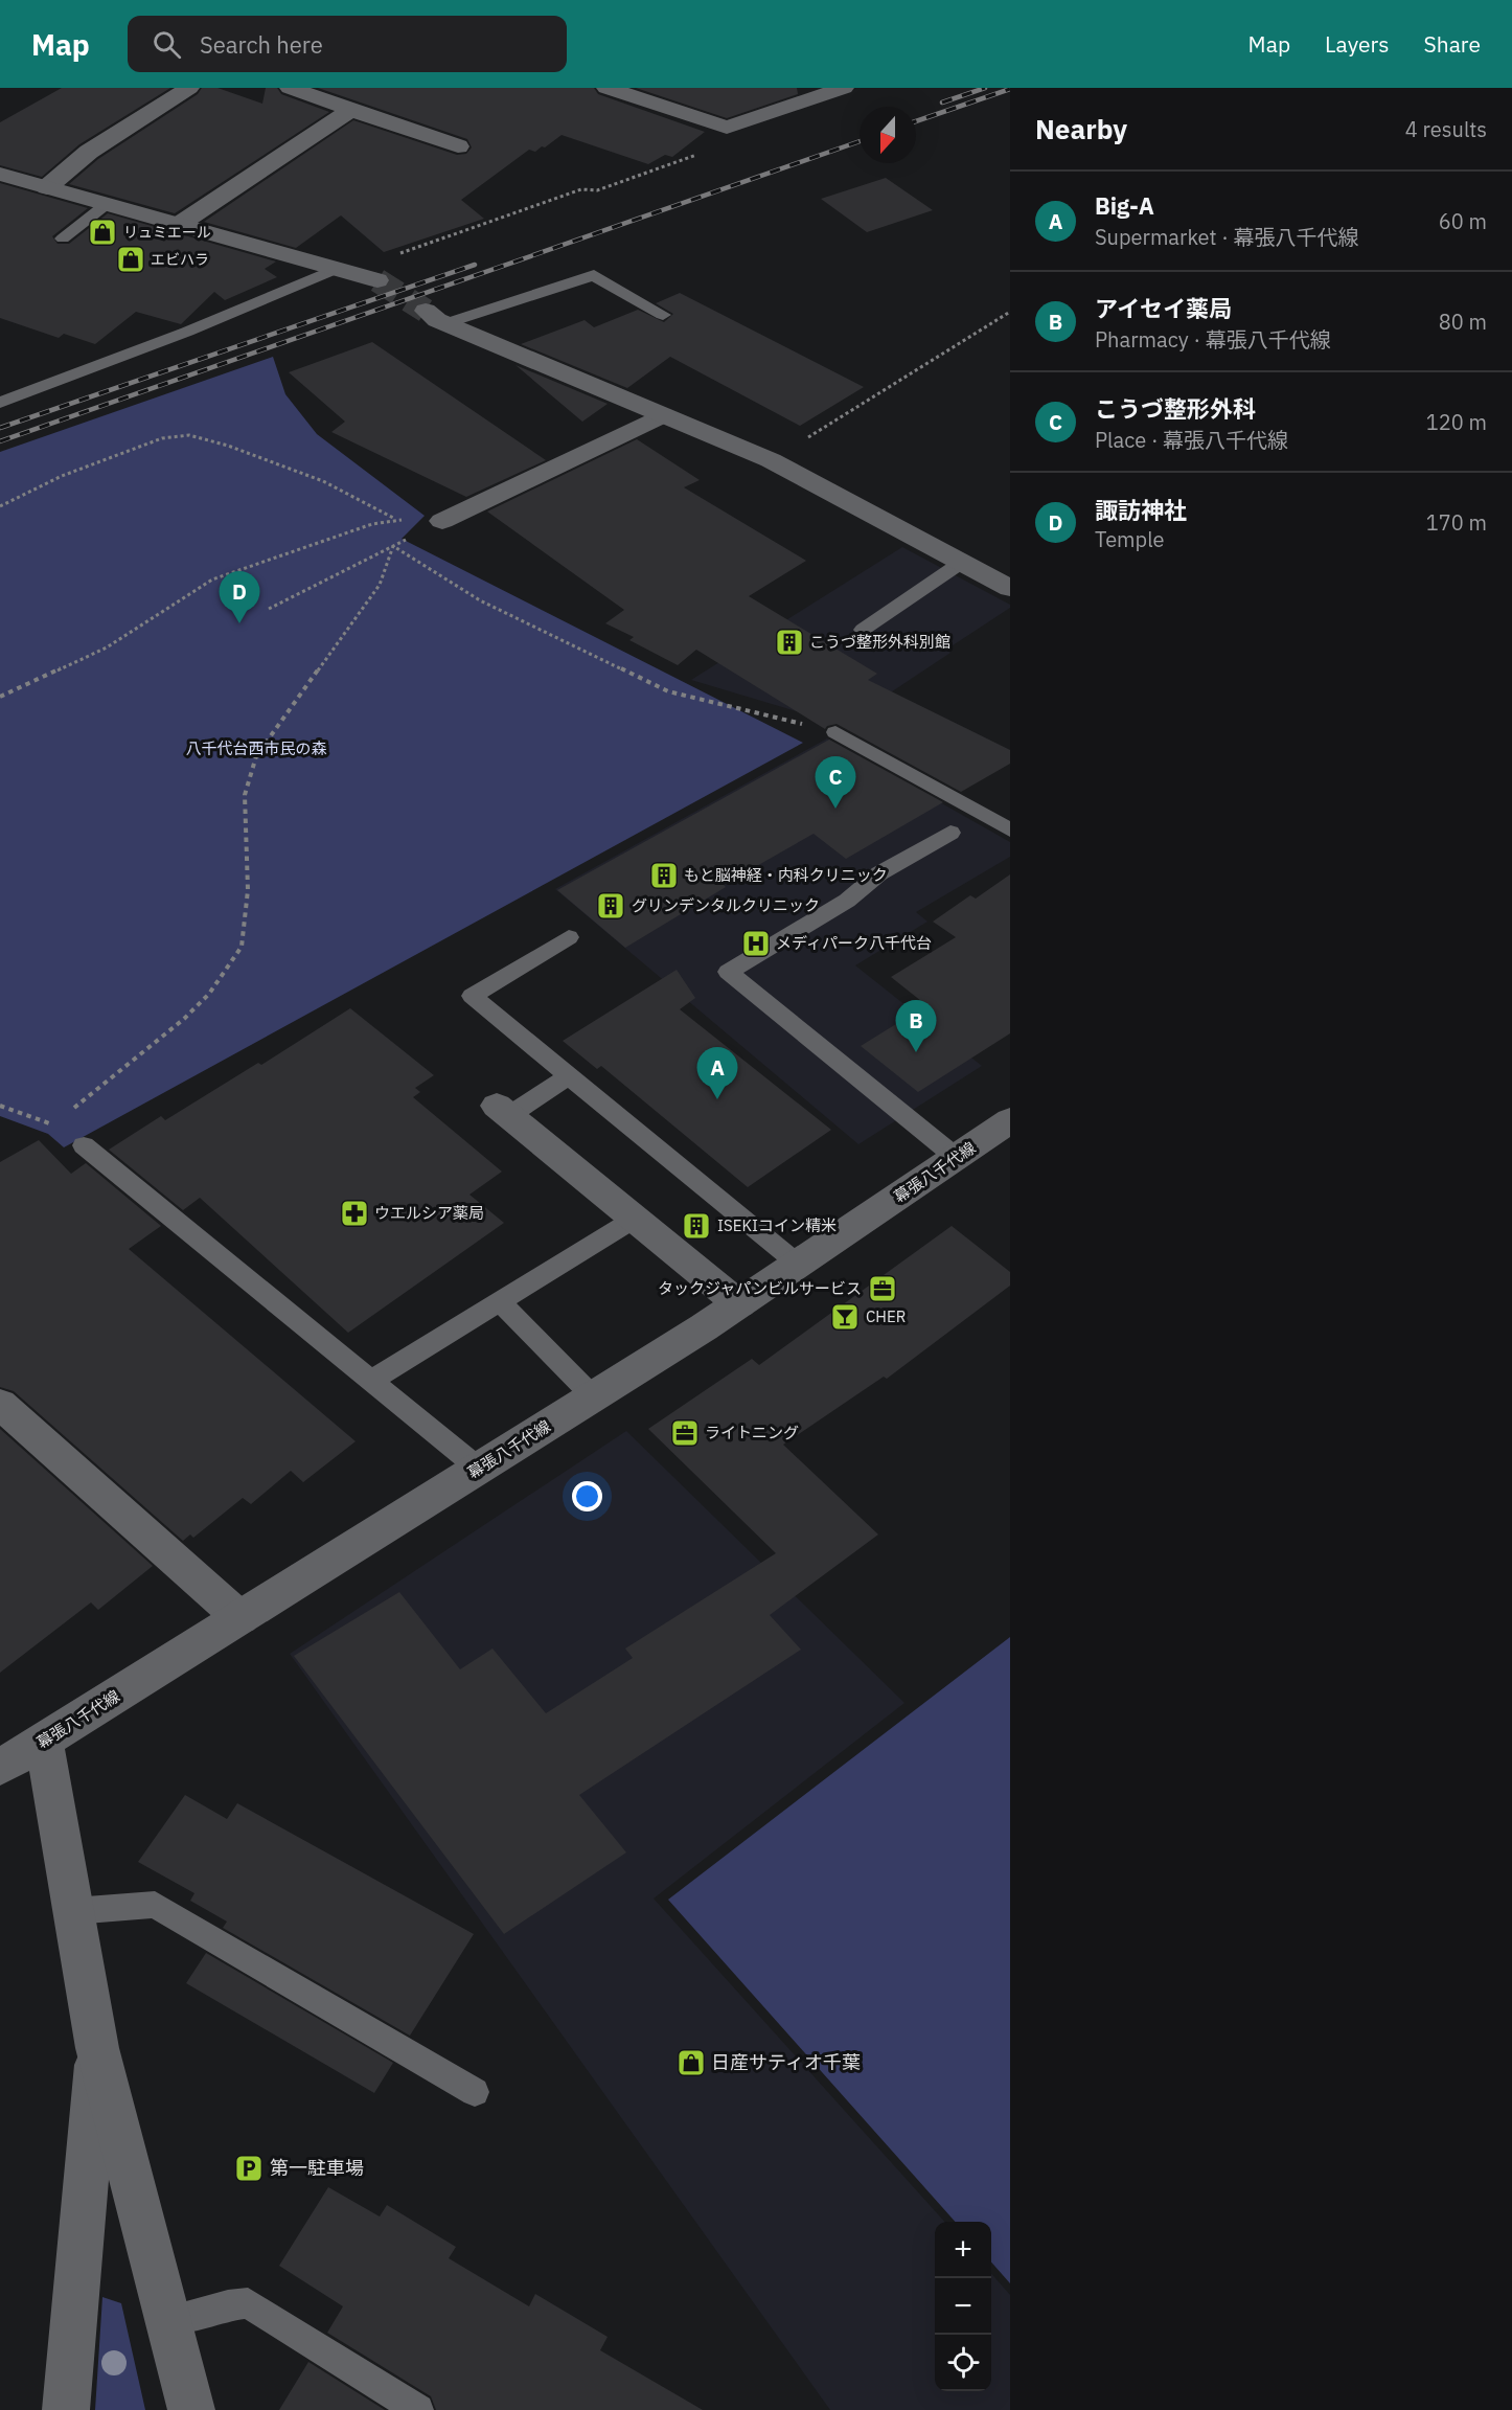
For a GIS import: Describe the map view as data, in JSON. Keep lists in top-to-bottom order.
{
  "streets": {
    "street": ["幕張八千代線"]
  },
  "parks": ["八千代台西市民の森"],
  "places": {
    "shop": ["リュミエール", "エビハラ", "日産サティオ千葉"],
    "building": [
      "こうづ整形外科別館",
      "もと脳神経・内科クリニック",
      "グリンデンタルクリニック",
      "ISEKIコイン精米"
    ],
    "hospital": ["メディパーク八千代台"],
    "pharmacy": ["ウエルシア薬局"],
    "office": ["タックジャパンビルサービス", "ライトニング"],
    "bar": ["CHER"],
    "parking": ["第一駐車場"]
  },
  "north": "bottom",
  "page": {
    "header": "Map",
    "search": "Search here",
    "nav": ["Map", "Layers", "Share"],
    "heading": ["Nearby", "4 results"],
    "list": [
      {
        "mark": "A",
        "name": "Big-A",
        "note": "Supermarket · 幕張八千代線",
        "value": "60 m"
      },
      {
        "mark": "B",
        "name": "アイセイ薬局",
        "note": "Pharmacy · 幕張八千代線",
        "value": "80 m"
      },
      {
        "mark": "C",
        "name": "こうづ整形外科",
        "note": "Place · 幕張八千代線",
        "value": "120 m"
      },
      {
        "mark": "D",
        "name": "諏訪神社",
        "note": "Temple",
        "value": "170 m"
      }
    ],
    "pins": [
      "D",
      "C",
      "B",
      "A"
    ],
    "map_buttons": ["+", "−"]
  }
}
